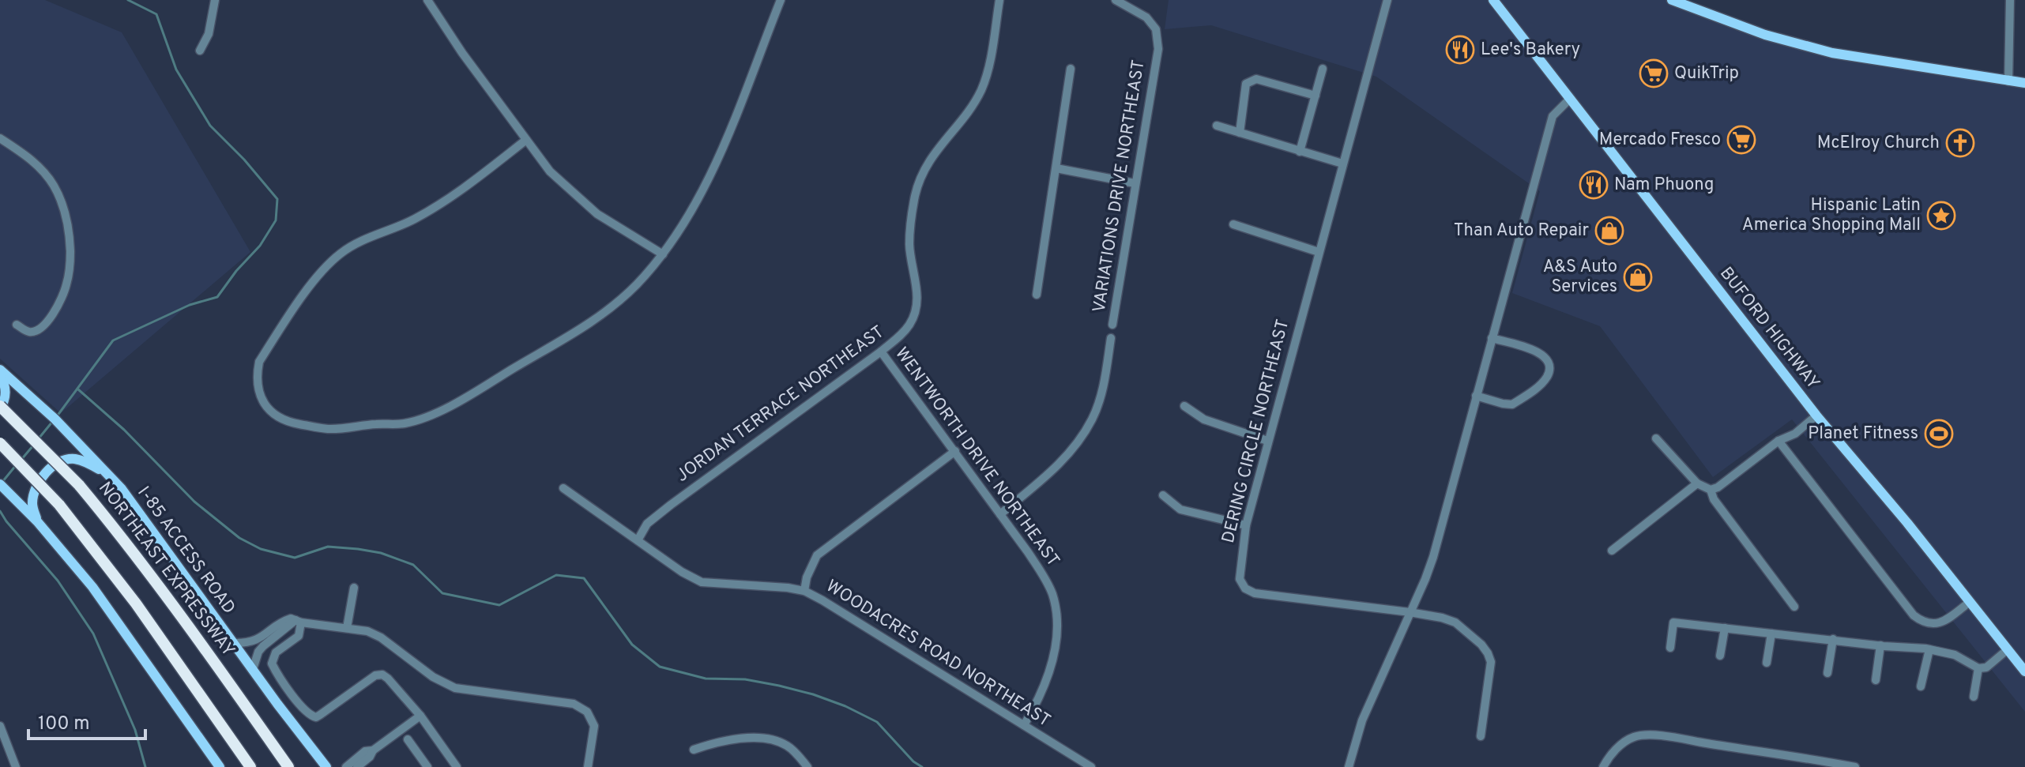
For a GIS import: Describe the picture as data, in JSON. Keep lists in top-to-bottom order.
{
  "streets": {
    "highway": ["NORTHEAST EXPRESSWAY"],
    "main road": ["BUFORD HIGHWAY", "I-85 ACCESS ROAD"],
    "street": [
      "VARIATIONS DRIVE NORTHEAST",
      "JORDAN TERRACE NORTHEAST",
      "DERING CIRCLE NORTHEAST",
      "WENTWORTH DRIVE NORTHEAST",
      "WOODACRES ROAD NORTHEAST"
    ]
  },
  "crossings": [
    ["VARIATIONS DRIVE NORTHEAST", "WENTWORTH DRIVE NORTHEAST"],
    ["JORDAN TERRACE NORTHEAST", "WENTWORTH DRIVE NORTHEAST"],
    ["JORDAN TERRACE NORTHEAST", "WOODACRES ROAD NORTHEAST"],
    ["WENTWORTH DRIVE NORTHEAST", "WOODACRES ROAD NORTHEAST"]
  ],
  "places": {
    "restaurant": ["Lee's Bakery", "Nam Phuong"],
    "supermarket": ["QuikTrip", "Mercado Fresco"],
    "church": ["McElroy Church"],
    "place": ["Hispanic Latin America Shopping Mall"],
    "shop": ["Than Auto Repair", "A&S Auto Services"],
    "sports": ["Planet Fitness"]
  },
  "scale_bar": "100 m"
}
